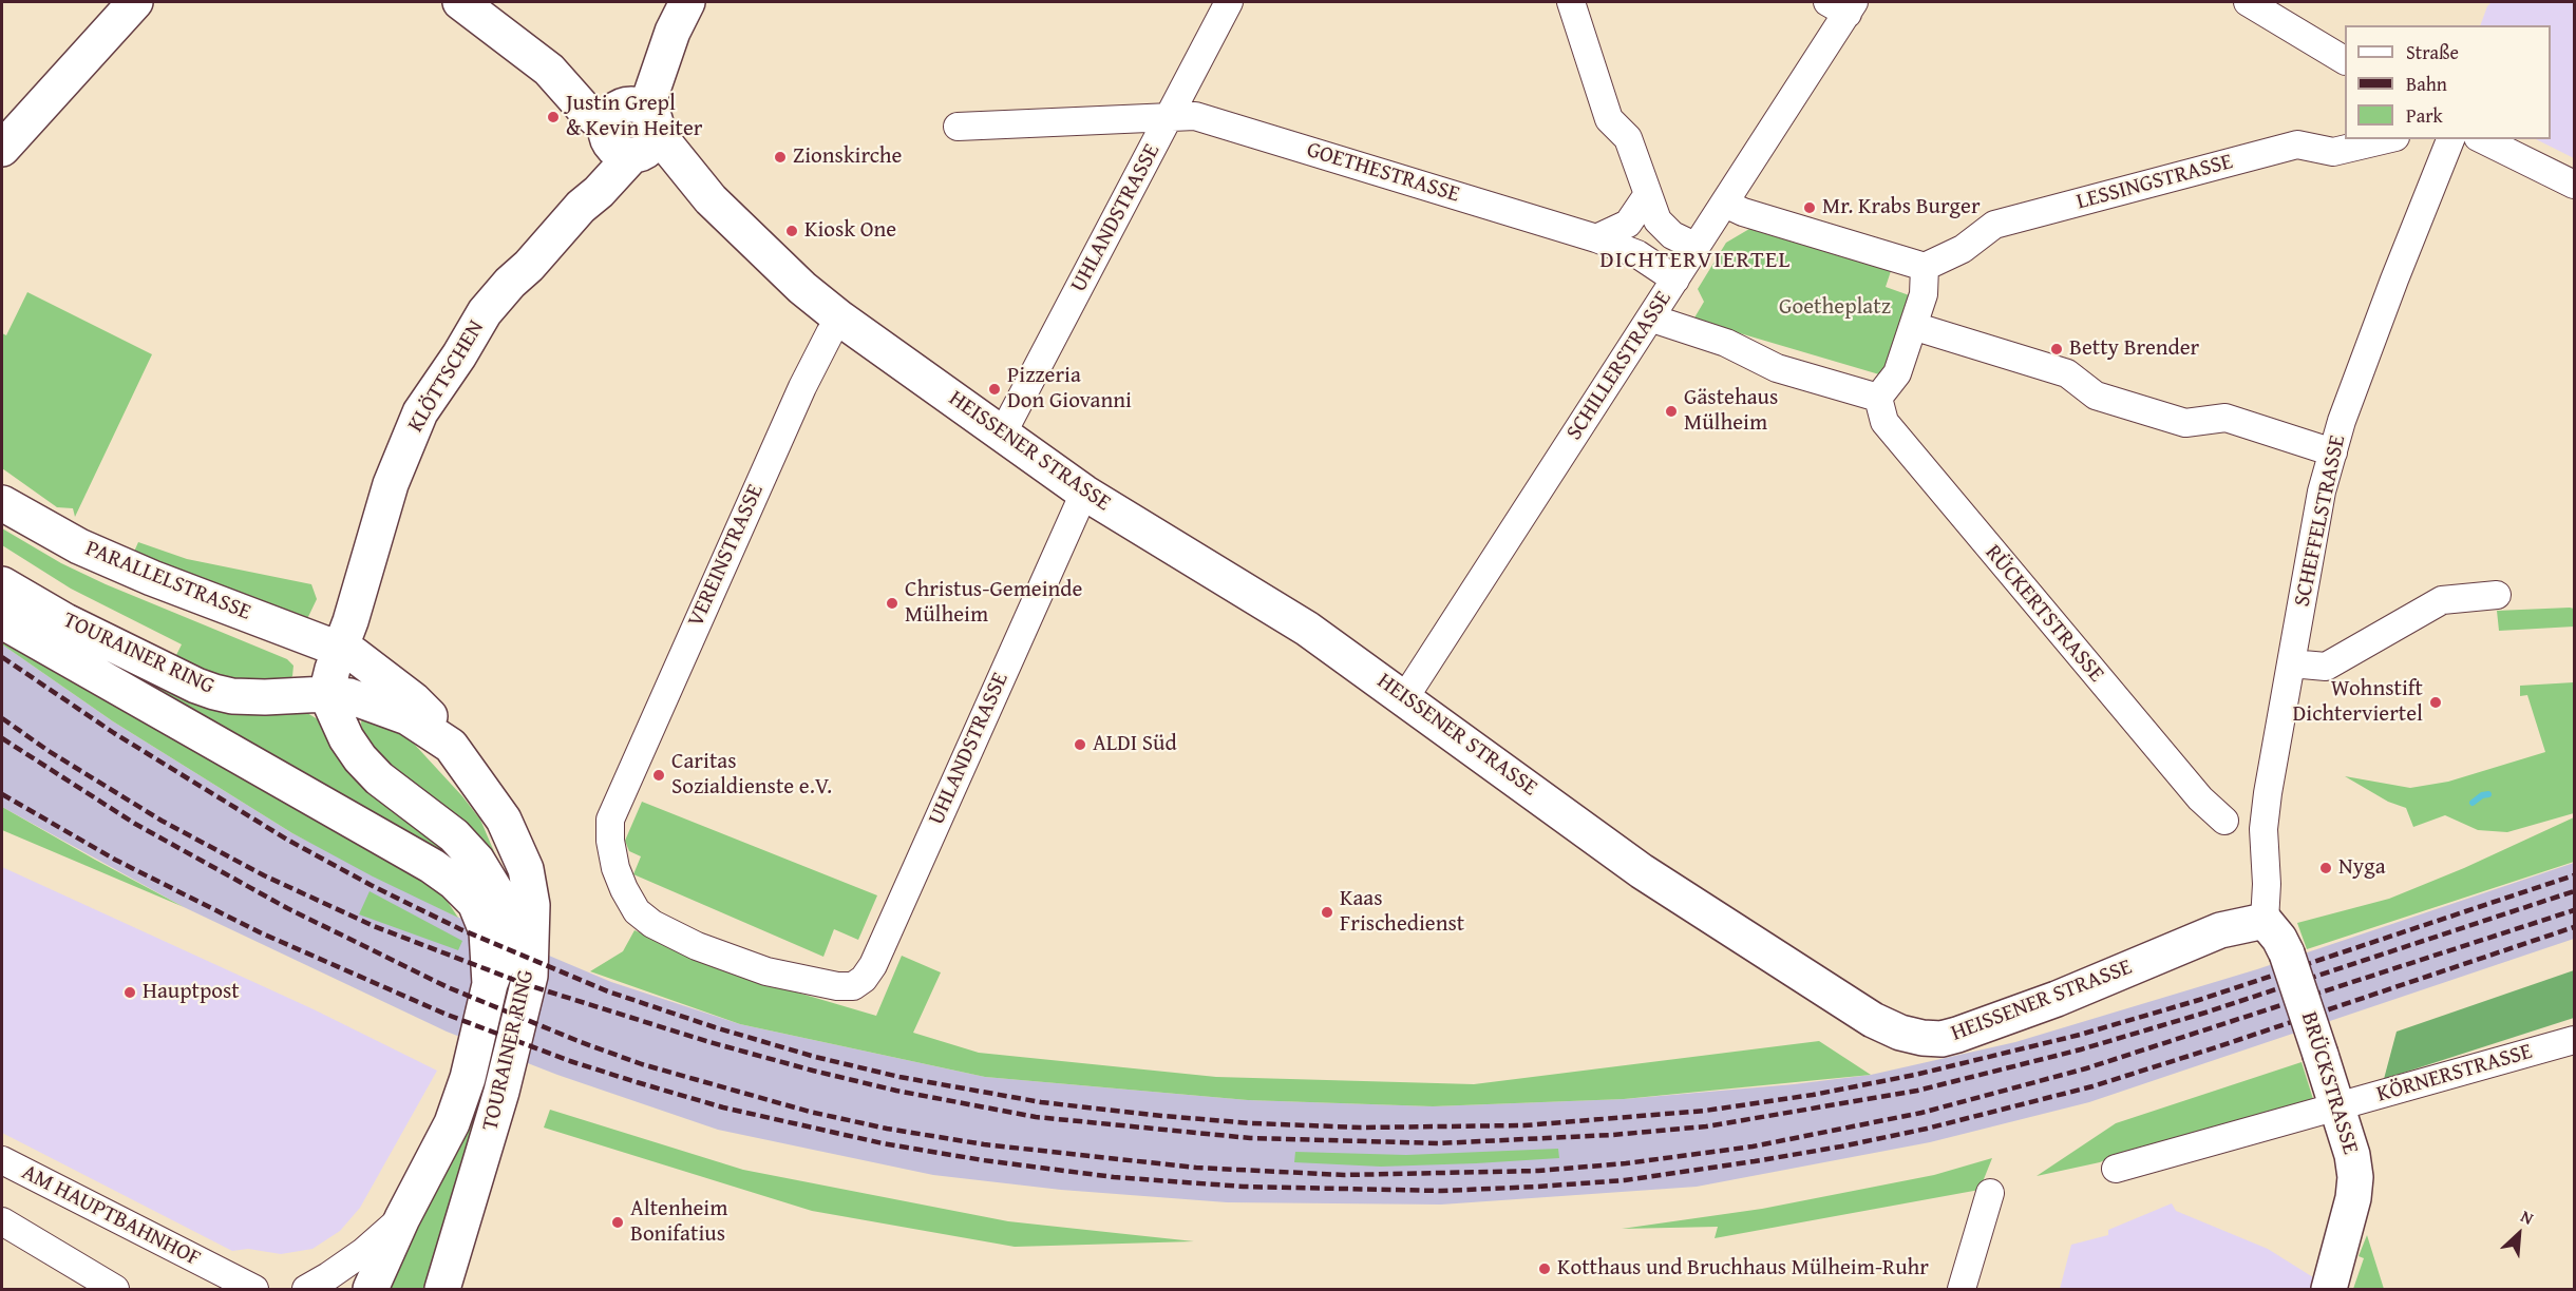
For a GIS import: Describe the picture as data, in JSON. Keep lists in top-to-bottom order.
{
  "streets": {
    "main road": [
      "KLÖTTSCHEN",
      "HEISSENER STRASSE",
      "PARALLELSTRASSE",
      "TOURAINER RING",
      "BRÜCKSTRASSE"
    ],
    "street": [
      "GOETHESTRASSE",
      "LESSINGSTRASSE",
      "UHLANDSTRASSE",
      "SCHILLERSTRASSE",
      "SCHEFFELSTRASSE",
      "VEREINSTRASSE",
      "RÜCKERTSTRASSE",
      "KÖRNERSTRASSE",
      "AM HAUPTBAHNHOF"
    ]
  },
  "crossings": [
    ["GOETHESTRASSE", "UHLANDSTRASSE"],
    ["GOETHESTRASSE", "SCHILLERSTRASSE"],
    ["UHLANDSTRASSE", "HEISSENER STRASSE"],
    ["UHLANDSTRASSE", "VEREINSTRASSE"],
    ["SCHILLERSTRASSE", "HEISSENER STRASSE"],
    ["KLÖTTSCHEN", "HEISSENER STRASSE"],
    ["KLÖTTSCHEN", "PARALLELSTRASSE"],
    ["KLÖTTSCHEN", "TOURAINER RING"],
    ["HEISSENER STRASSE", "SCHEFFELSTRASSE"],
    ["HEISSENER STRASSE", "VEREINSTRASSE"],
    ["HEISSENER STRASSE", "BRÜCKSTRASSE"],
    ["SCHEFFELSTRASSE", "BRÜCKSTRASSE"],
    ["PARALLELSTRASSE", "TOURAINER RING"],
    ["KÖRNERSTRASSE", "BRÜCKSTRASSE"]
  ],
  "districts": ["DICHTERVIERTEL"],
  "parks": ["Goetheplatz"],
  "places": [
    "Justin Grepl & Kevin Heiter",
    "Zionskirche",
    "Mr. Krabs Burger",
    "Kiosk One",
    "Betty Brender",
    "Pizzeria Don Giovanni",
    "Gästehaus Mülheim",
    "Christus-Gemeinde Mülheim",
    "Wohnstift Dichterviertel",
    "ALDI Süd",
    "Caritas Sozialdienste e.V.",
    "Nyga",
    "Kaas Frischedienst",
    "Hauptpost",
    "Altenheim Bonifatius",
    "Kotthaus und Bruchhaus Mülheim-Ruhr"
  ],
  "legend": ["Straße", "Bahn", "Park"],
  "north": "top right"
}
